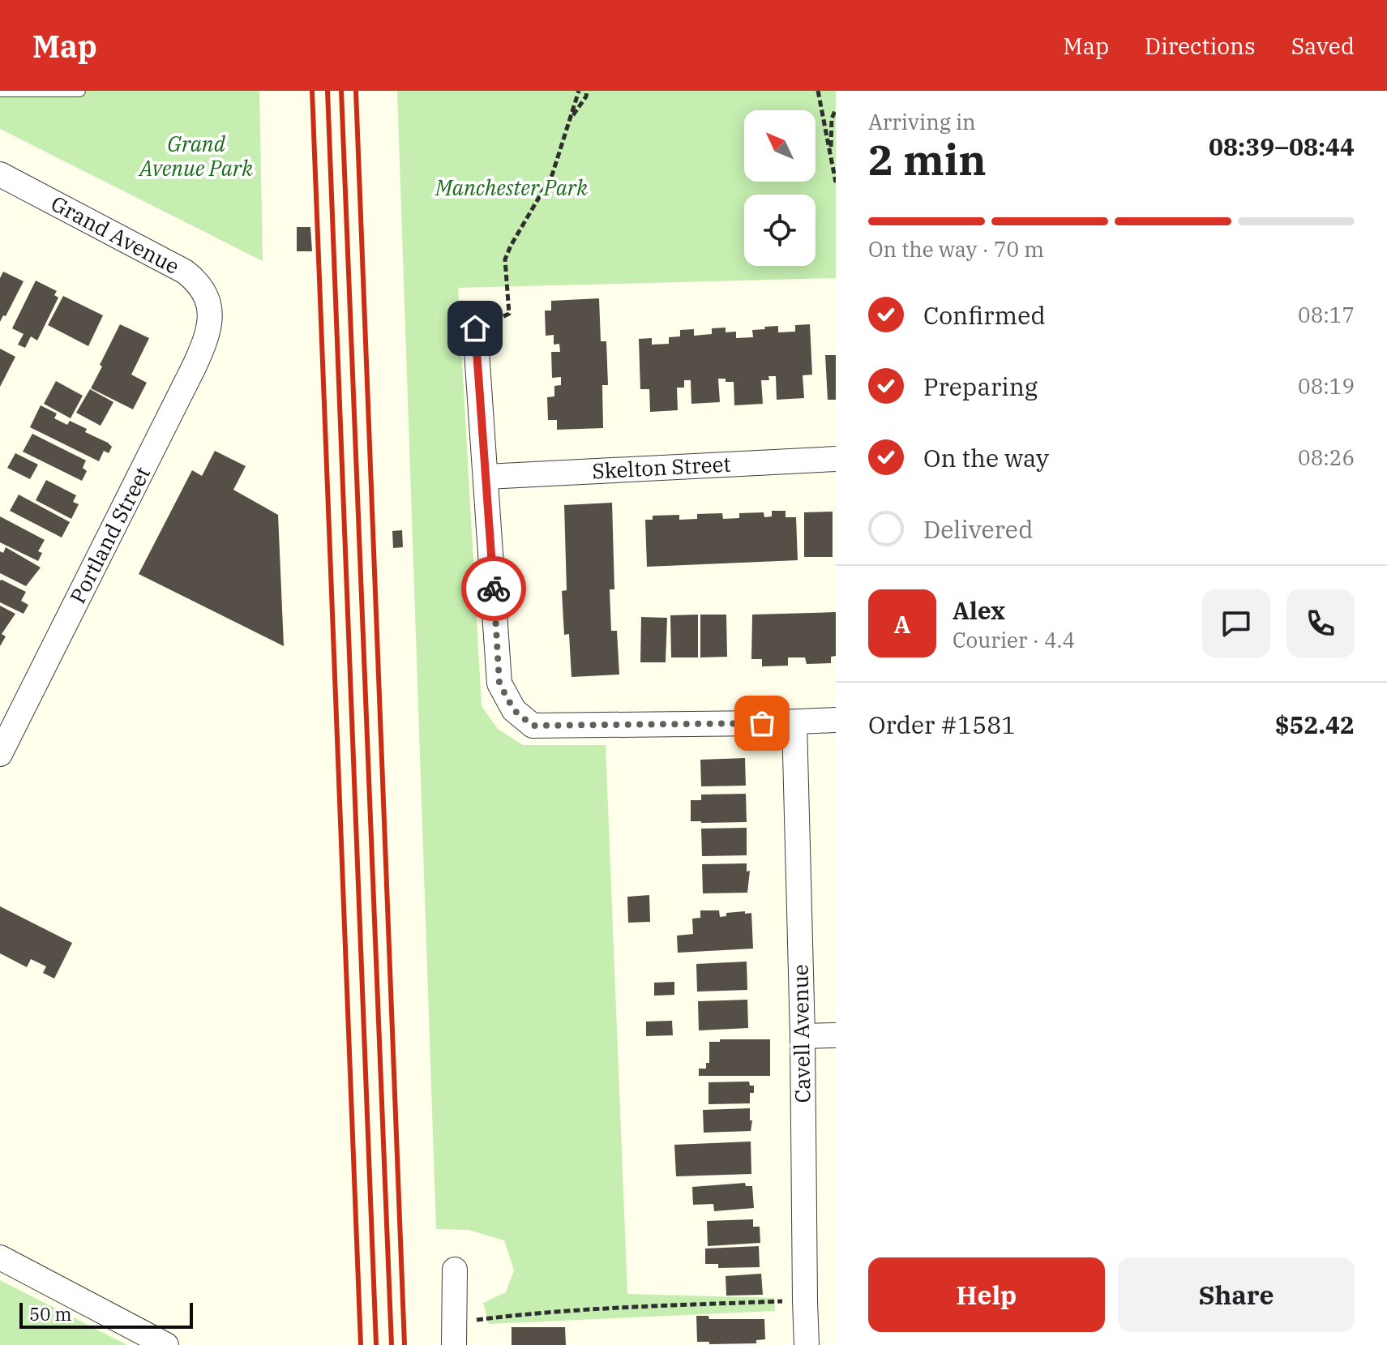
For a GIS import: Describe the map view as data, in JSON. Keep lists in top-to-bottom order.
{
  "streets": {
    "street": [
      "Grand Avenue",
      "Skelton Street",
      "Portland Street",
      "Cavell Avenue"
    ]
  },
  "crossings": [
    ["Grand Avenue", "Portland Street"]
  ],
  "parks": ["Grand Avenue Park", "Manchester Park"],
  "scale_bar": "50 m",
  "north": "top left",
  "page": {
    "header": "Map",
    "nav": ["Map", "Directions", "Saved"],
    "heading": ["2 min", "Arriving in", "08:39–08:44"],
    "panel": [
      "Alex",
      "Courier · 4.4",
      "Order #1581",
      "$52.42"
    ],
    "bar": "On the way · 70 m",
    "list": [
      ["Confirmed", "08:17"],
      ["Preparing", "08:19"],
      ["On the way", "08:26"],
      "Delivered"
    ],
    "round": "A",
    "buttons": ["Help", "Share"],
    "scale": "50 m"
  }
}
